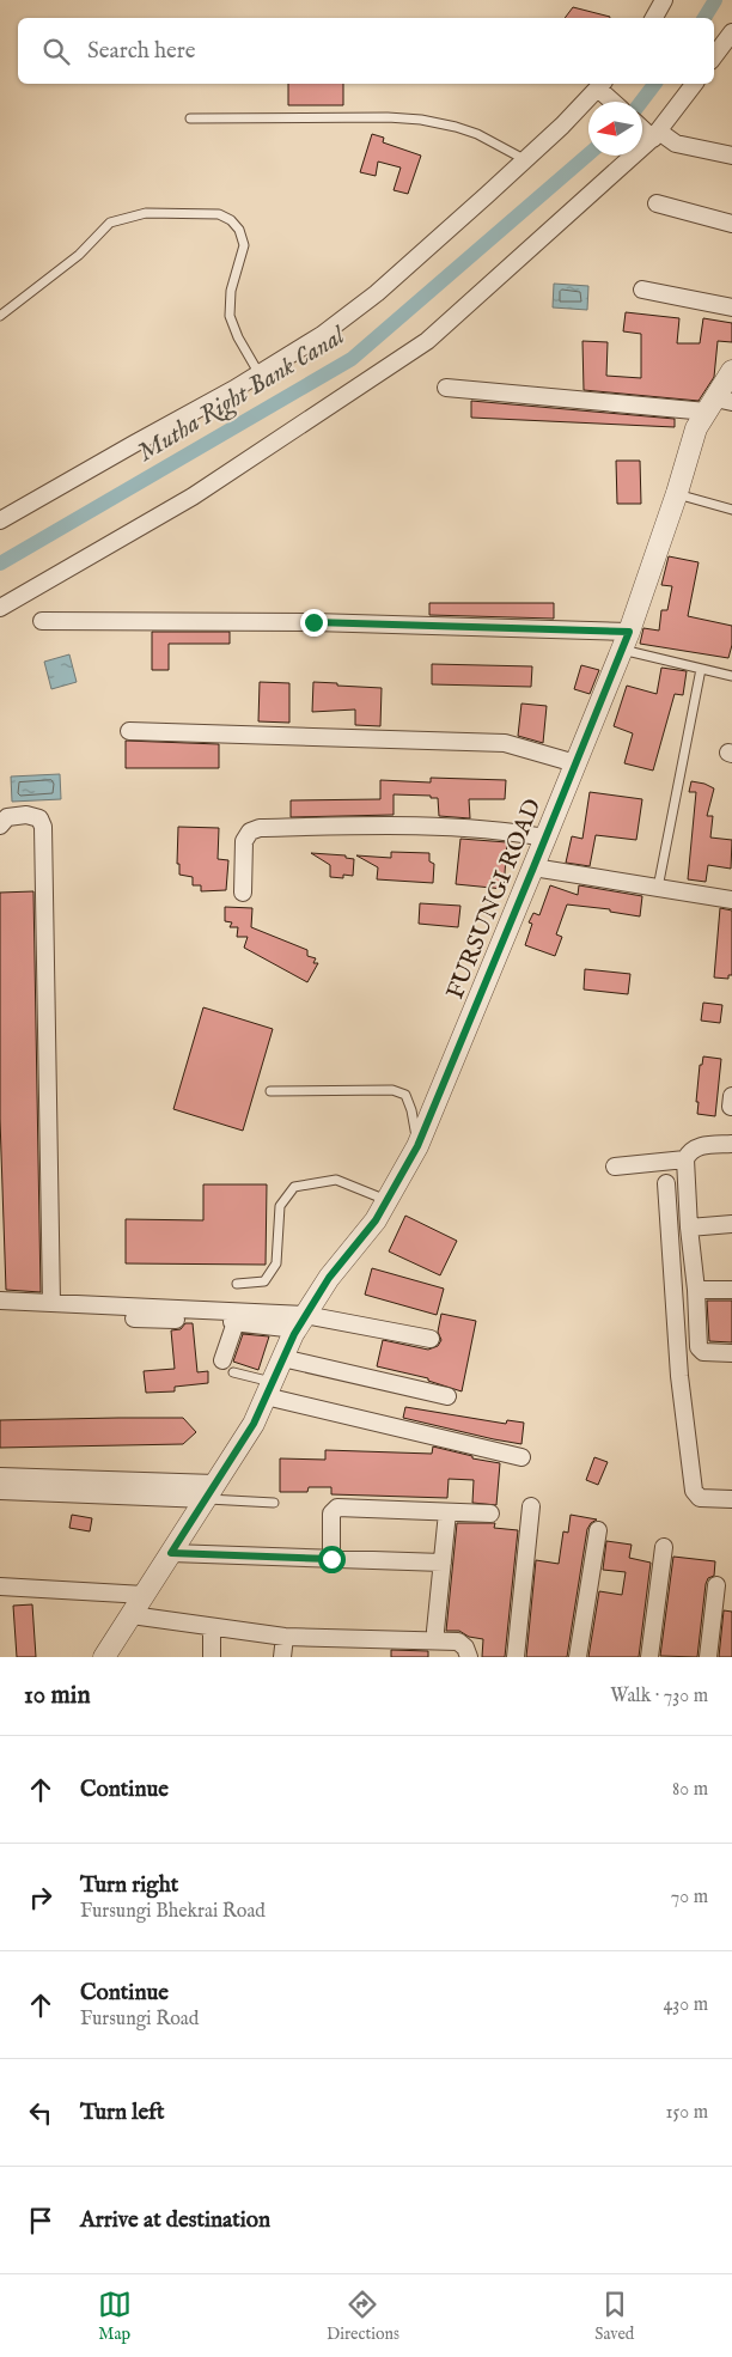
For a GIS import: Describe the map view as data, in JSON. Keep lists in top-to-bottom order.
{
  "streets": {
    "street": ["FURSUNGI ROAD"]
  },
  "water": ["Mutha Right Bank Canal"],
  "north": "left",
  "page": {
    "search": "Search here",
    "heading": ["10 min", "Walk · 730 m"],
    "list": [
      ["Continue", "80 m"],
      ["Turn right", "Fursungi Bhekrai Road", "70 m"],
      ["Continue", "Fursungi Road", "430 m"],
      ["Turn left", "150 m"],
      "Arrive at destination"
    ],
    "nav": ["Map", "Directions", "Saved"]
  }
}
